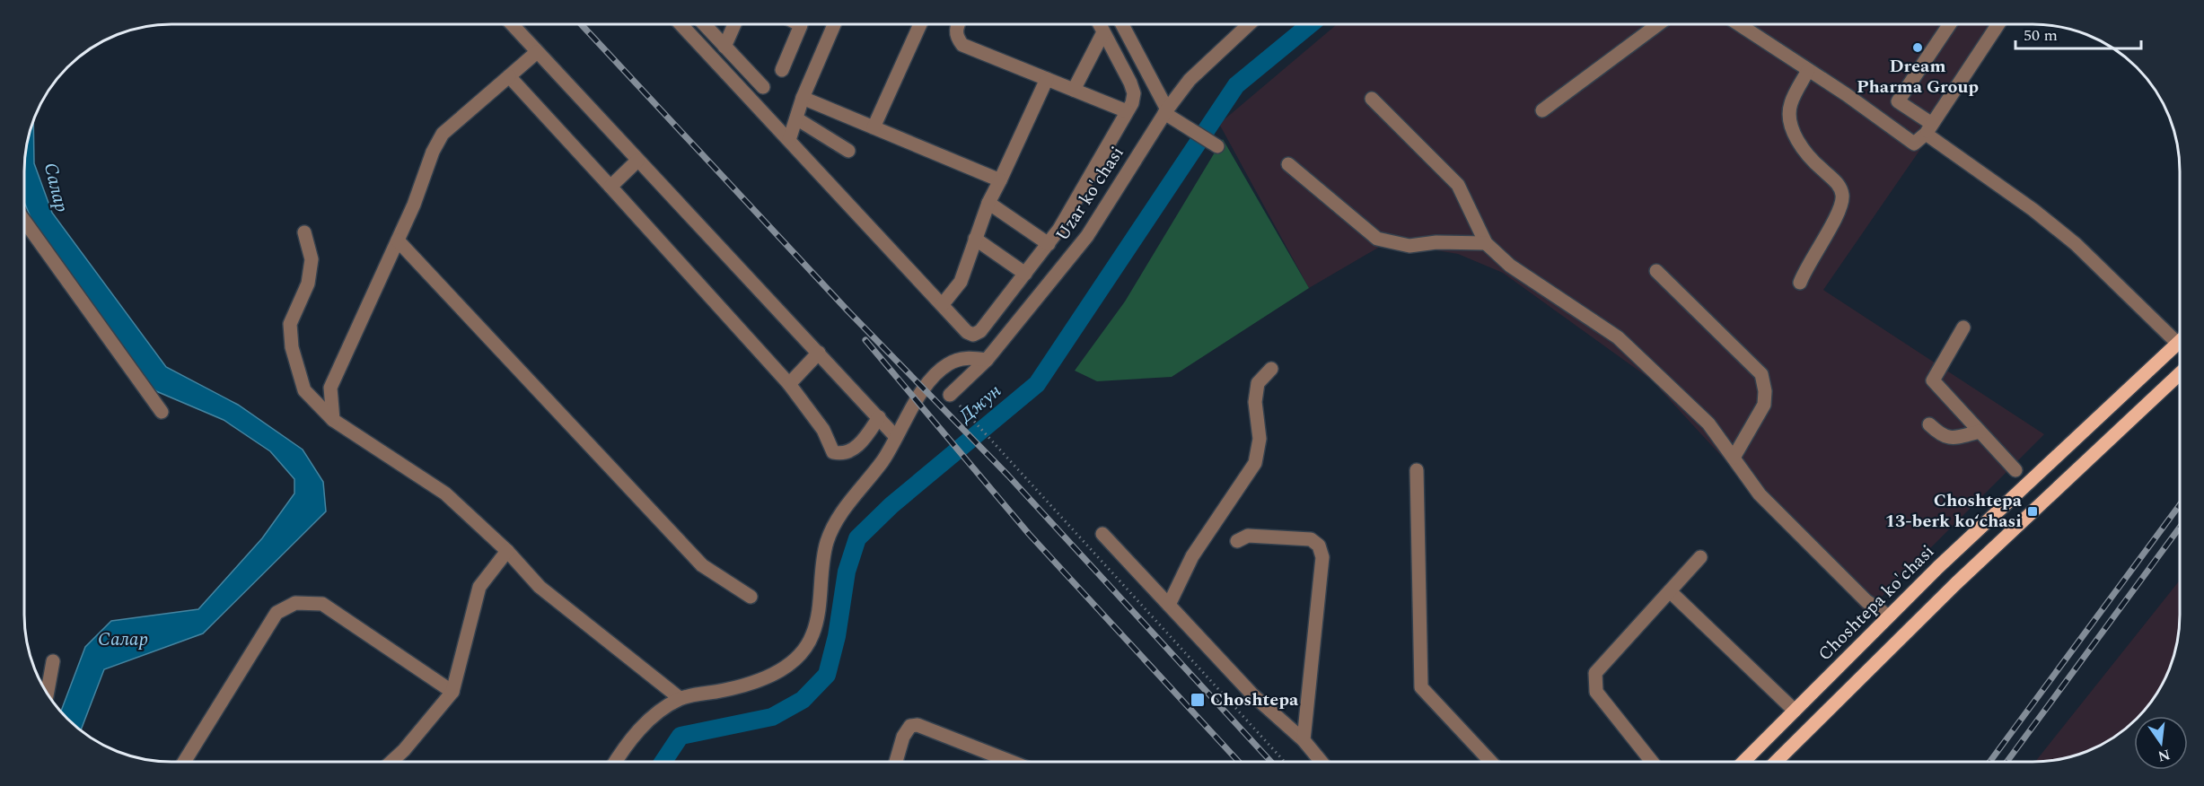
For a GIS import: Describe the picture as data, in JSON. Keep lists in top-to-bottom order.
{
  "streets": {
    "main road": ["Choshtepa ko'chasi"],
    "street": ["Uzar ko'chasi"]
  },
  "water": ["Салар", "Джун"],
  "places": {
    "other": ["Dream Pharma Group"],
    "transit": ["Choshtepa 13-berk koʻchasi", "Choshtepa"]
  },
  "scale_bar": "50 m",
  "north": "bottom"
}
